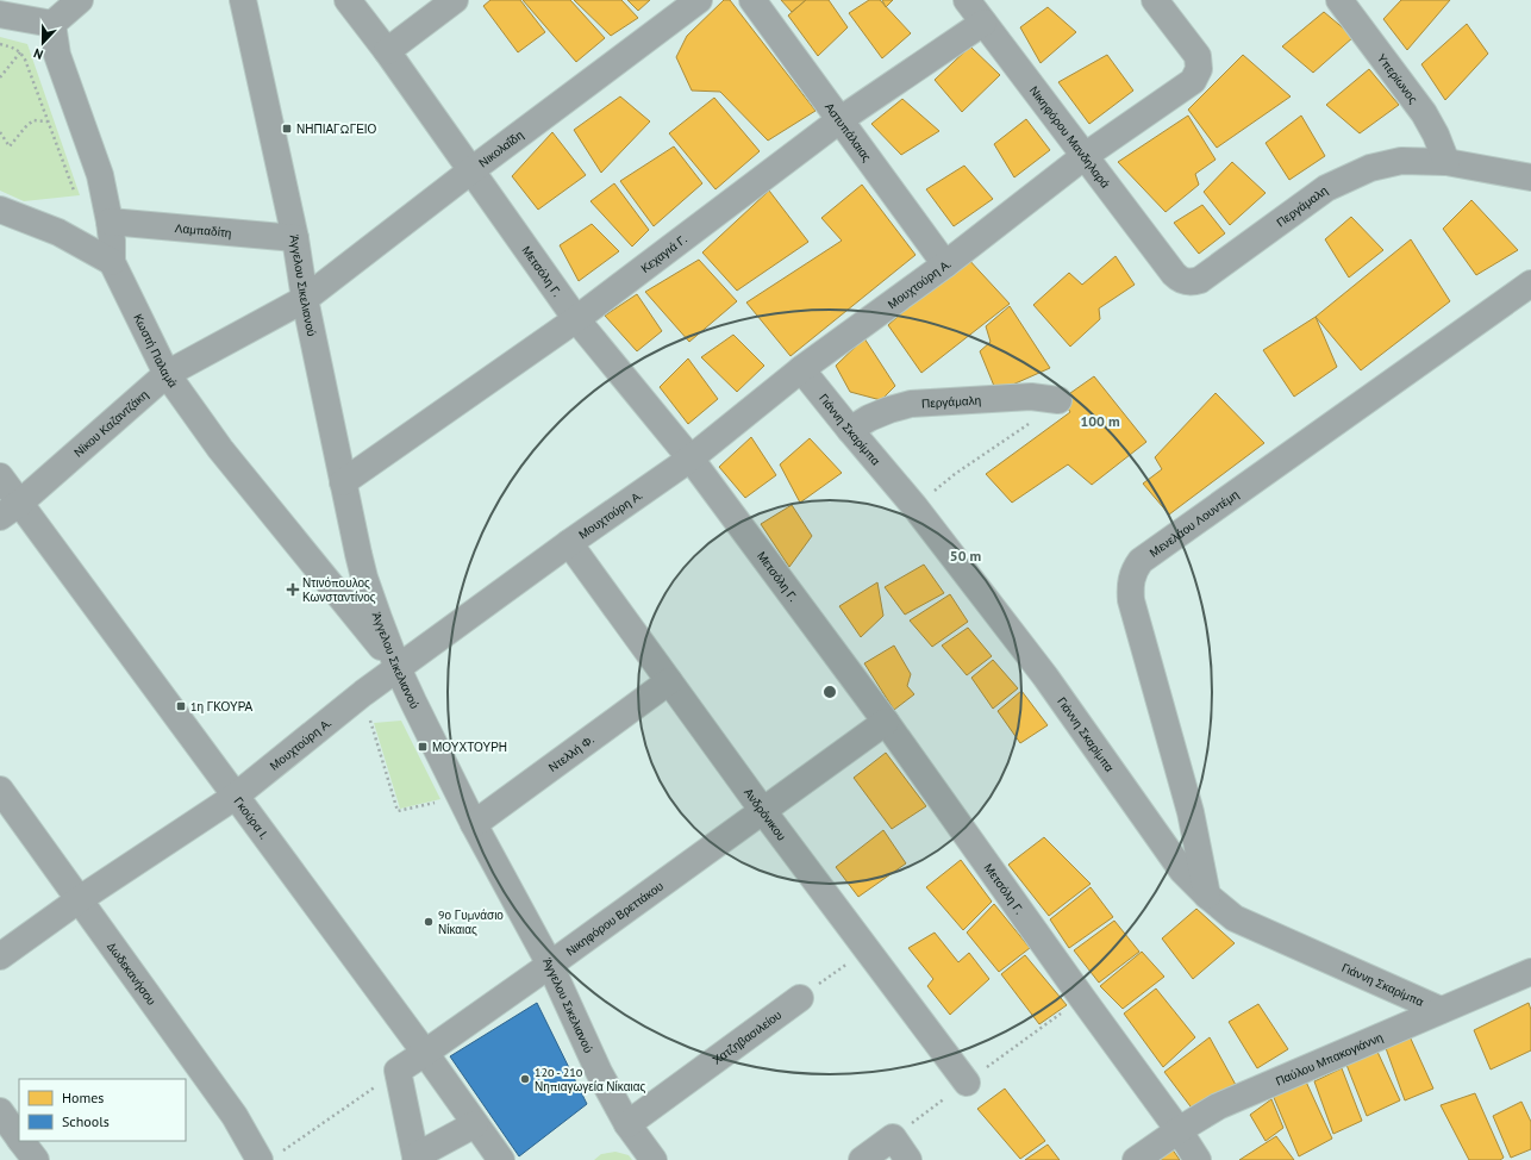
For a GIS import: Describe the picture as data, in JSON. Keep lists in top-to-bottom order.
{
  "streets": {
    "street": [
      "Υπερίωνος",
      "Αστυπάλαιας",
      "Νικηφόρου Μανδηλαρά",
      "Νικολαΐδη",
      "Περγάμαλη",
      "Λαμπαδίτη",
      "Κεχαγιά Γ.",
      "Μετσόλη Γ.",
      "Μουχτούρη Α.",
      "Άγγελου Σικελιανού",
      "Κωστή Παλαμά",
      "Νίκου Καζαντζάκη",
      "Γιάννη Σκαρίμπα",
      "Μενελάου Λουντέμη",
      "Ντελλή Φ.",
      "Ανδρόνικου",
      "Γκούρα Ι.",
      "Νικηφόρου Βρεττάκου",
      "Δωδεκανήσου",
      "Χατζηβασιλείου",
      "Παύλου Μπακογιάννη"
    ]
  },
  "crossings": [
    ["Υπερίωνος", "Περγάμαλη"],
    ["Αστυπάλαιας", "Κεχαγιά Γ."],
    ["Αστυπάλαιας", "Μουχτούρη Α."],
    ["Νικηφόρου Μανδηλαρά", "Περγάμαλη"],
    ["Νικηφόρου Μανδηλαρά", "Κεχαγιά Γ."],
    ["Νικηφόρου Μανδηλαρά", "Μουχτούρη Α."],
    ["Νικολαΐδη", "Μετσόλη Γ."],
    ["Νικολαΐδη", "Άγγελου Σικελιανού"],
    ["Νικολαΐδη", "Νίκου Καζαντζάκη"],
    ["Περγάμαλη", "Γιάννη Σκαρίμπα"],
    ["Λαμπαδίτη", "Άγγελου Σικελιανού"],
    ["Λαμπαδίτη", "Κωστή Παλαμά"],
    ["Κεχαγιά Γ.", "Μετσόλη Γ."],
    ["Κεχαγιά Γ.", "Άγγελου Σικελιανού"],
    ["Μετσόλη Γ.", "Μουχτούρη Α."],
    ["Μετσόλη Γ.", "Νικηφόρου Βρεττάκου"],
    ["Μετσόλη Γ.", "Παύλου Μπακογιάννη"],
    ["Μουχτούρη Α.", "Άγγελου Σικελιανού"],
    ["Μουχτούρη Α.", "Κωστή Παλαμά"],
    ["Μουχτούρη Α.", "Γιάννη Σκαρίμπα"],
    ["Μουχτούρη Α.", "Ανδρόνικου"],
    ["Μουχτούρη Α.", "Γκούρα Ι."],
    ["Μουχτούρη Α.", "Δωδεκανήσου"],
    ["Άγγελου Σικελιανού", "Κωστή Παλαμά"],
    ["Άγγελου Σικελιανού", "Νίκου Καζαντζάκη"],
    ["Άγγελου Σικελιανού", "Ντελλή Φ."],
    ["Άγγελου Σικελιανού", "Νικηφόρου Βρεττάκου"],
    ["Άγγελου Σικελιανού", "Χατζηβασιλείου"],
    ["Κωστή Παλαμά", "Νίκου Καζαντζάκη"],
    ["Νίκου Καζαντζάκη", "Γκούρα Ι."],
    ["Γιάννη Σκαρίμπα", "Μενελάου Λουντέμη"],
    ["Γιάννη Σκαρίμπα", "Παύλου Μπακογιάννη"],
    ["Ντελλή Φ.", "Ανδρόνικου"],
    ["Ανδρόνικου", "Νικηφόρου Βρεττάκου"],
    ["Γκούρα Ι.", "Νικηφόρου Βρεττάκου"]
  ],
  "places": {
    "transit": ["ΝΗΠΙΑΓΩΓΕΙΟ", "1η ΓΚΟΥΡΑ", "ΜΟΥΧΤΟΥΡΗ"],
    "health": ["Ντινόπουλος Κωνσταντίνος"],
    "other": ["9ο Γυμνάσιο Νίκαιας", "12ο - 21ο Νηπιαγωγεία Νίκαιας"]
  },
  "legend": ["Homes", "Schools"],
  "north": "bottom",
  "rings": ["100 m", "50 m"]
}
